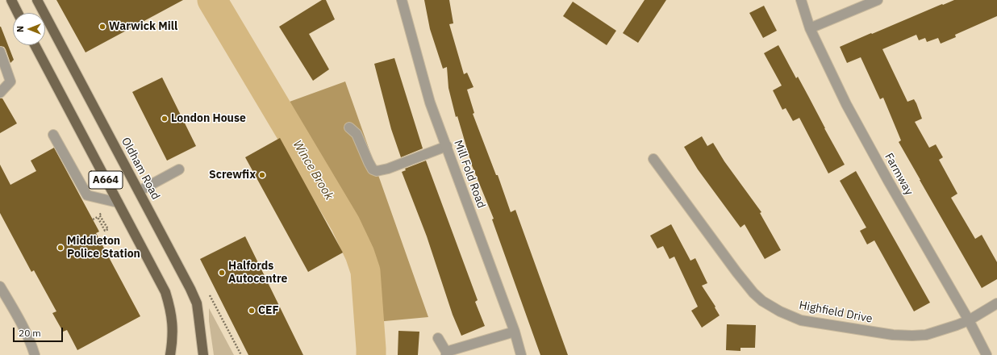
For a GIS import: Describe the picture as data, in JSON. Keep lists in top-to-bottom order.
{
  "streets": {
    "main road": ["Oldham Road", "A664"],
    "street": ["Mill Fold Road", "Farmway", "Highfield Drive"]
  },
  "crossings": [
    ["Farmway", "Highfield Drive"]
  ],
  "water": ["Wince Brook"],
  "places": [
    "Warwick Mill",
    "London House",
    "Screwfix",
    "Middleton Police Station",
    "Halfords Autocentre",
    "CEF"
  ],
  "scale_bar": "20 m",
  "north": "left"
}
